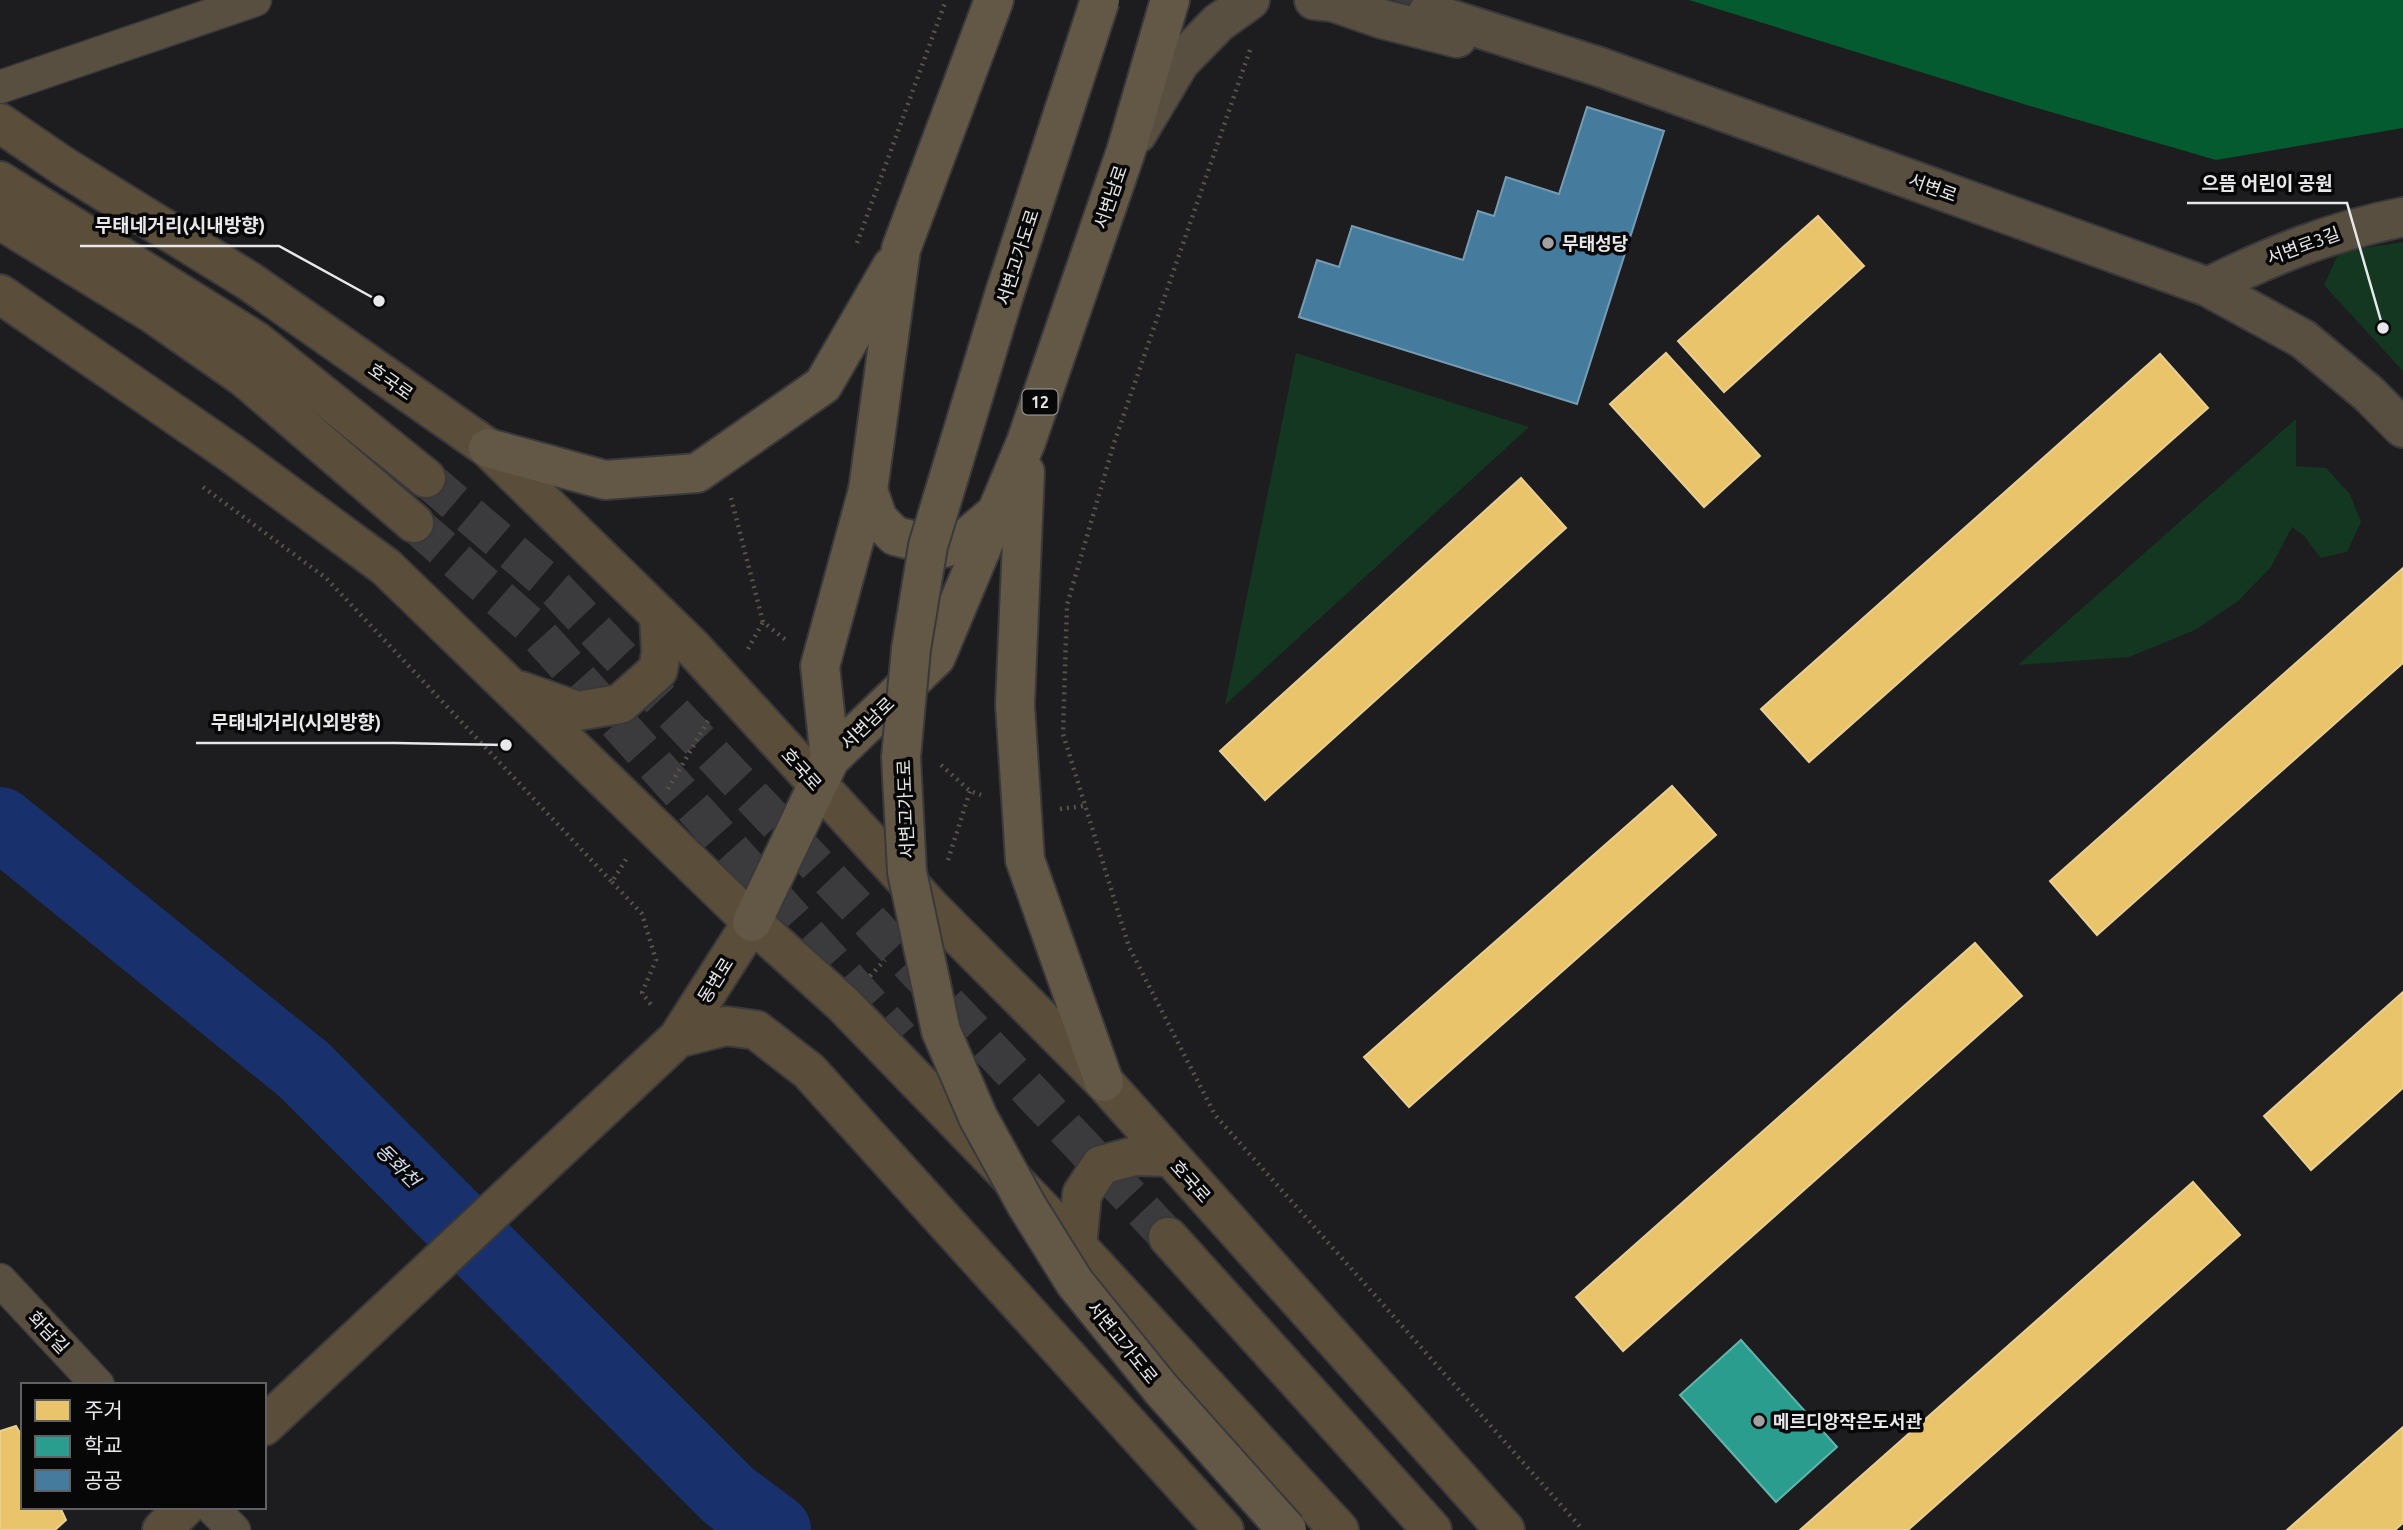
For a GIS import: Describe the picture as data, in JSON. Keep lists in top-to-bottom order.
{
  "streets": {
    "highway": ["서변남로", "서변고가도로", "12"],
    "main road": ["호국로", "동변로"],
    "street": ["서변로", "서변로3길", "화담길"]
  },
  "crossings": [
    ["서변로", "서변로3길"],
    ["서변남로", "호국로"]
  ],
  "water": ["동화천"],
  "places": [
    "무태성당",
    "무태네거리(시내방향)",
    "으뜸 어린이 공원",
    "무태네거리(시외방향)",
    "메르디앙작은도서관"
  ],
  "legend": ["주거", "학교", "공공"]
}
